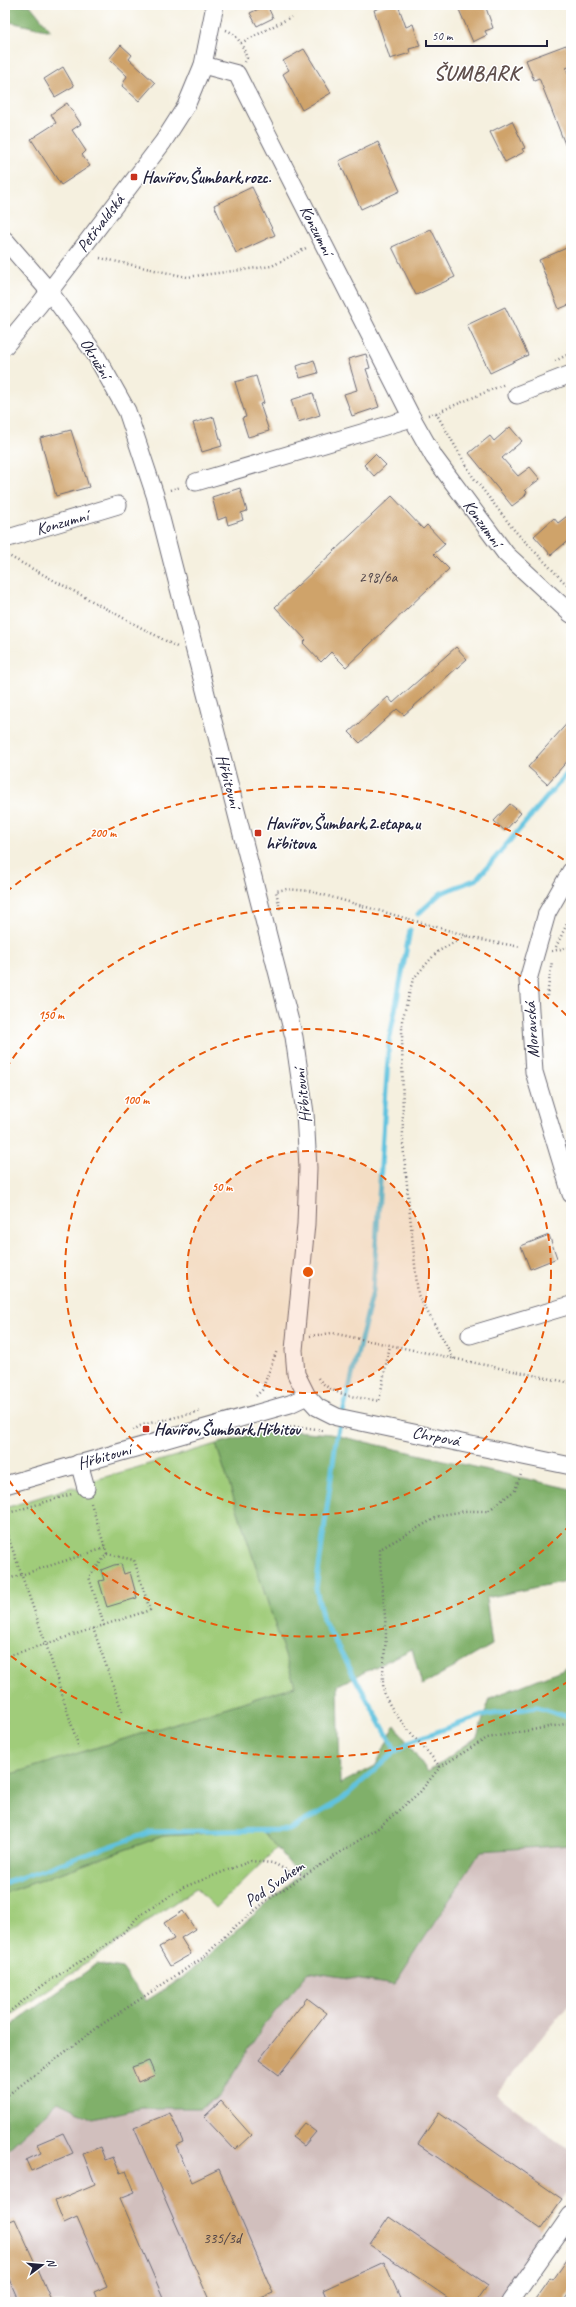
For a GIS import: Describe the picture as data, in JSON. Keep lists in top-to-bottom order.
{
  "streets": {
    "street": [
      "Petřvaldská",
      "Konzumní",
      "Okružní",
      "Hřbitovní",
      "Moravská",
      "Chrpová"
    ],
    "path": ["Pod Svahem"]
  },
  "crossings": [
    ["Petřvaldská", "Okružní"],
    ["Okružní", "Hřbitovní"],
    ["Hřbitovní", "Chrpová"]
  ],
  "districts": ["ŠUMBARK"],
  "places": {
    "transit": ["Havířov,Šumbark,rozc.", "Havířov,Šumbark,2.etapa,u hřbitova", "Havířov,Šumbark,Hřbitov"]
  },
  "house_numbers": ["298/6a", "335/3d"],
  "scale_bar": "50 m",
  "north": "right",
  "rings": [
    "200 m",
    "150 m",
    "100 m",
    "50 m"
  ]
}
